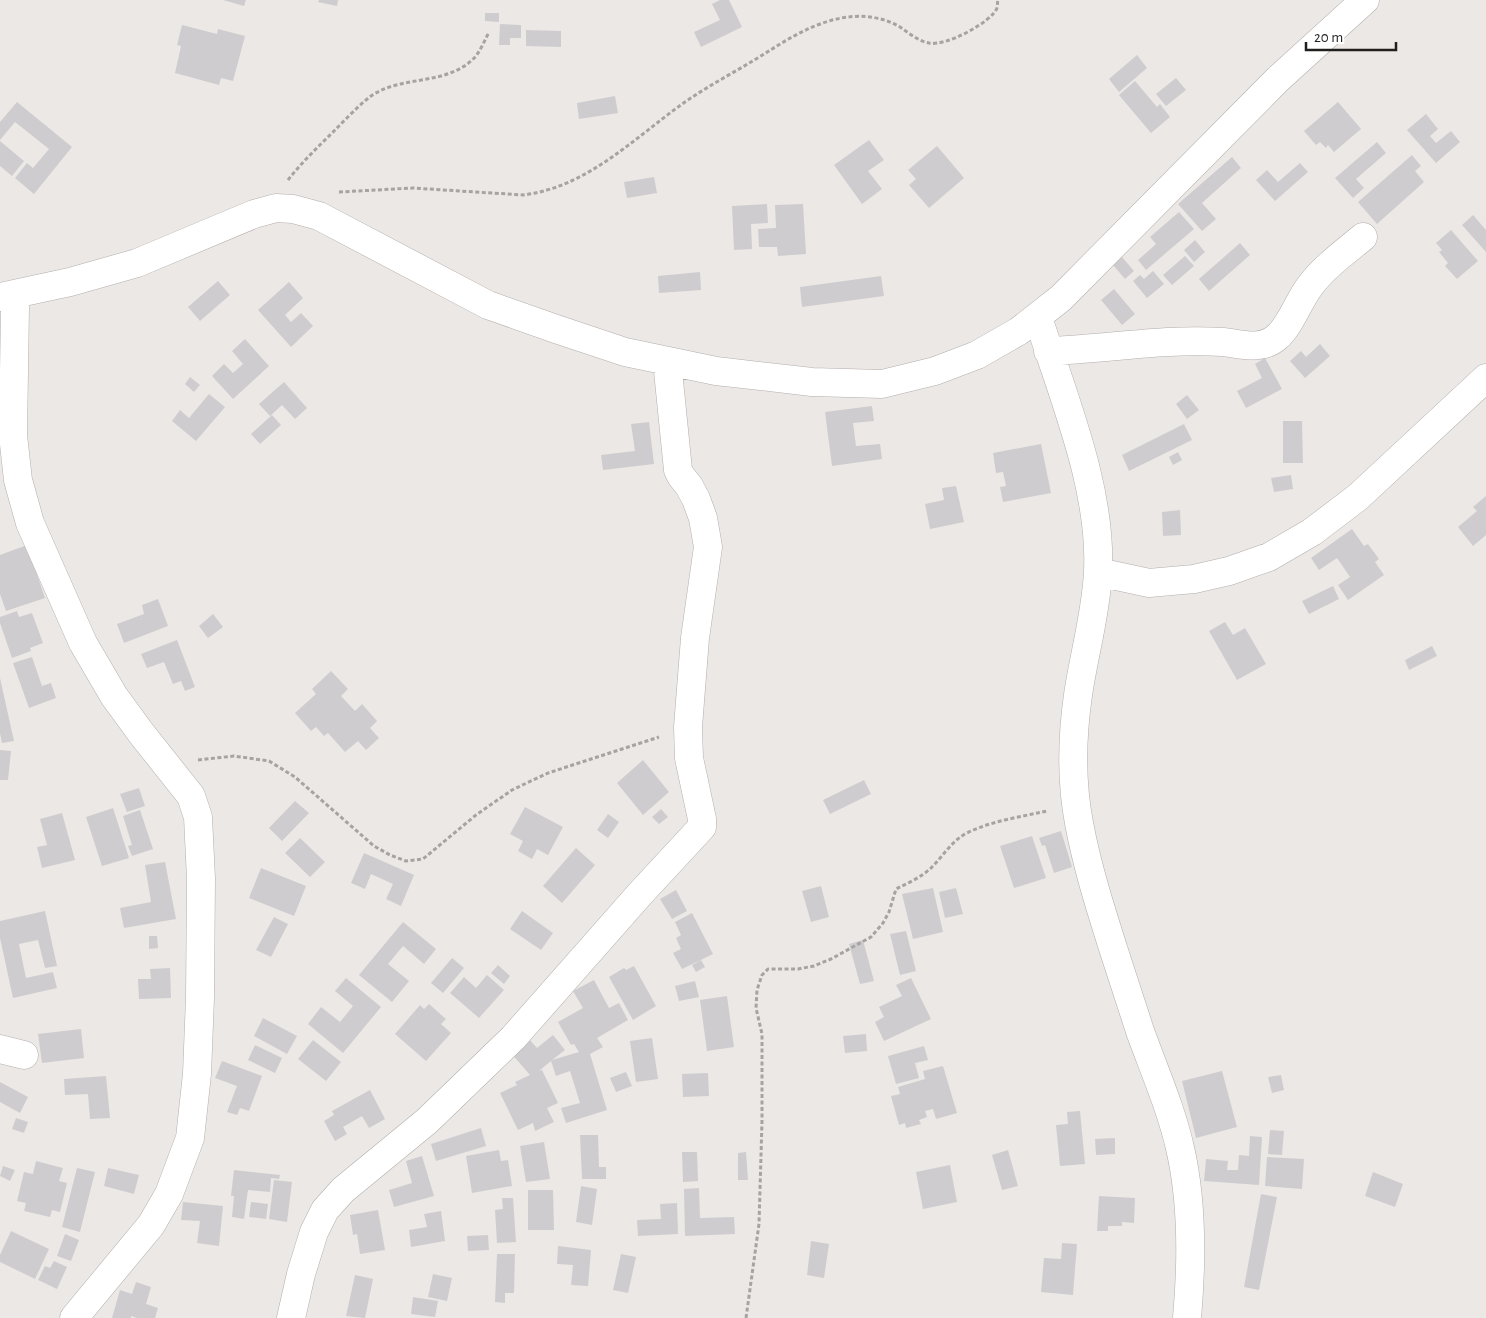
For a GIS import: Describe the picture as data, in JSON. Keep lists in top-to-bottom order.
{
  "scale_bar": "20 m"
}
